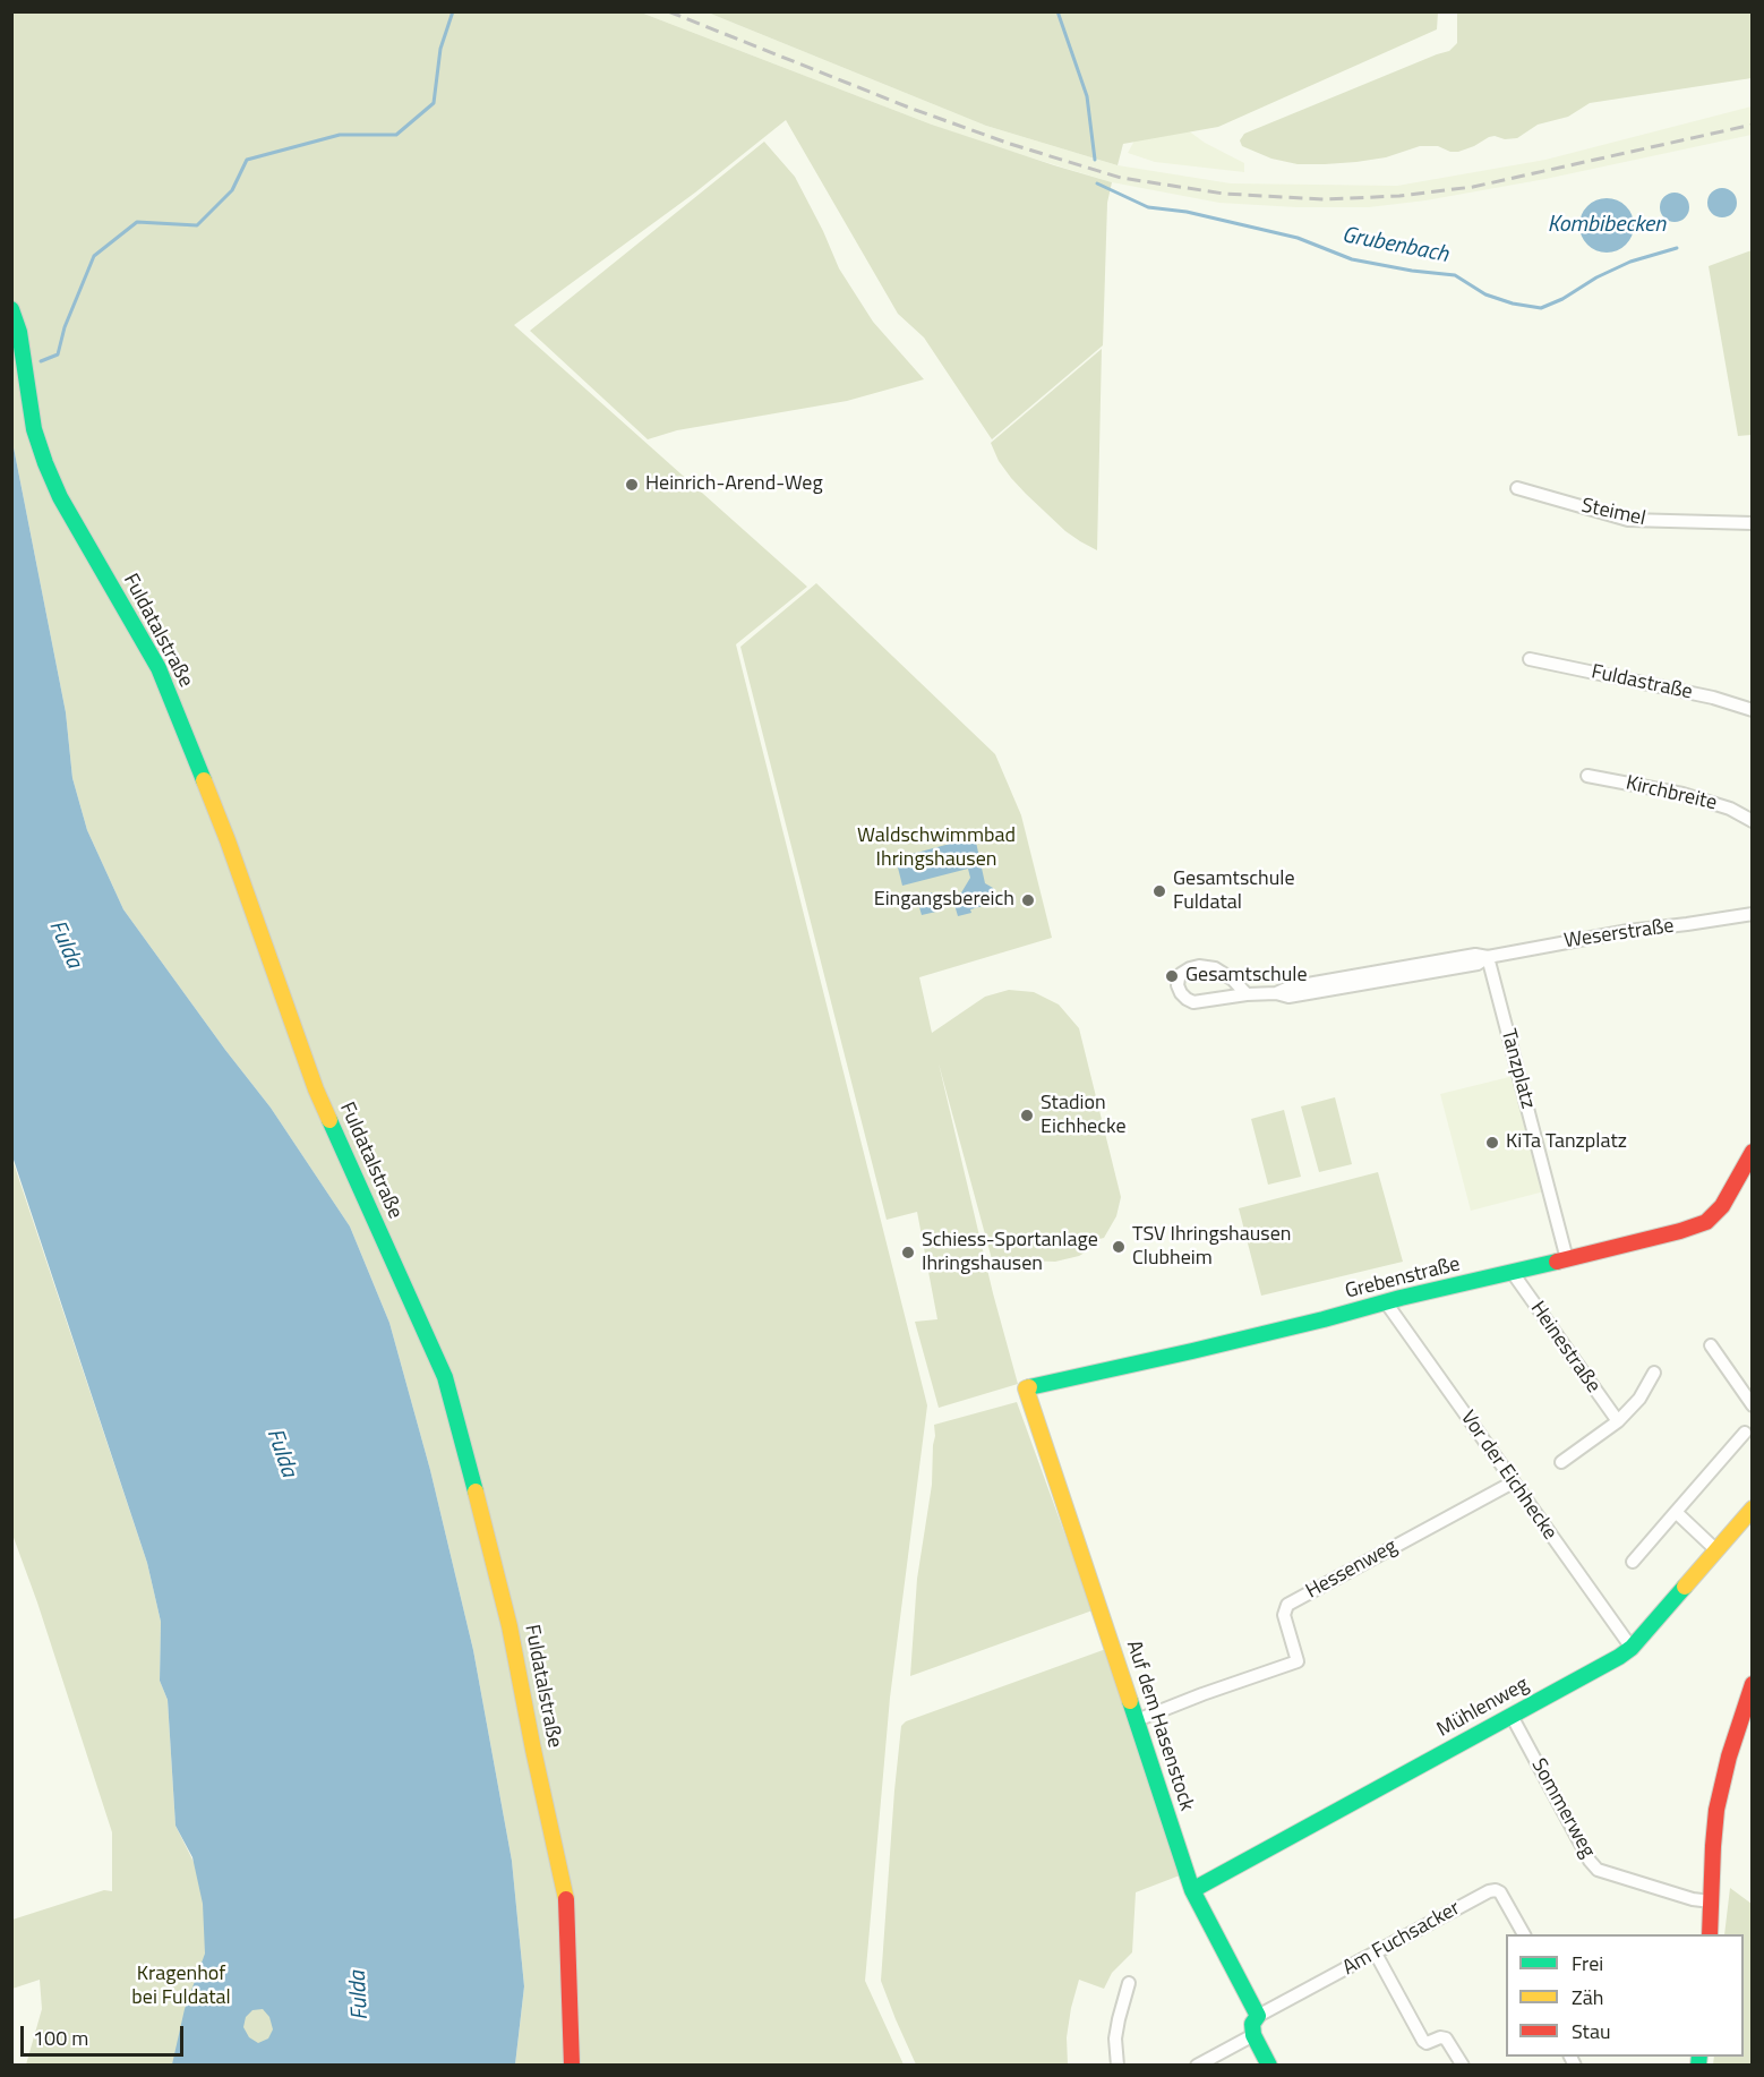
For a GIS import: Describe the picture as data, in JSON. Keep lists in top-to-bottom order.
{
  "streets": {
    "street": [
      "Steimel",
      "Fuldatalstraße",
      "Fuldastraße",
      "Kirchbreite",
      "Weserstraße",
      "Tanzplatz",
      "Grebenstraße",
      "Heinestraße",
      "Vor der Eichhecke",
      "Hessenweg",
      "Mühlenweg",
      "Auf dem Hasenstock",
      "Sommerweg",
      "Am Fuchsacker"
    ]
  },
  "crossings": [
    ["Weserstraße", "Tanzplatz"],
    ["Tanzplatz", "Grebenstraße"],
    ["Grebenstraße", "Heinestraße"],
    ["Grebenstraße", "Vor der Eichhecke"],
    ["Grebenstraße", "Auf dem Hasenstock"],
    ["Vor der Eichhecke", "Hessenweg"],
    ["Vor der Eichhecke", "Mühlenweg"],
    ["Hessenweg", "Auf dem Hasenstock"],
    ["Mühlenweg", "Auf dem Hasenstock"],
    ["Mühlenweg", "Sommerweg"],
    ["Auf dem Hasenstock", "Am Fuchsacker"]
  ],
  "water": ["Kombibecken", "Grubenbach", "Fulda"],
  "parks": ["Waldschwimmbad Ihringshausen", "Kragenhof bei Fuldatal"],
  "places": [
    "Heinrich-Arend-Weg",
    "Gesamtschule Fuldatal",
    "Eingangsbereich",
    "Gesamtschule",
    "Stadion Eichhecke",
    "KiTa Tanzplatz",
    "TSV Ihringshausen Clubheim",
    "Schiess-Sportanlage Ihringshausen"
  ],
  "legend": ["Frei", "Zäh", "Stau"],
  "scale_bar": "100 m"
}
